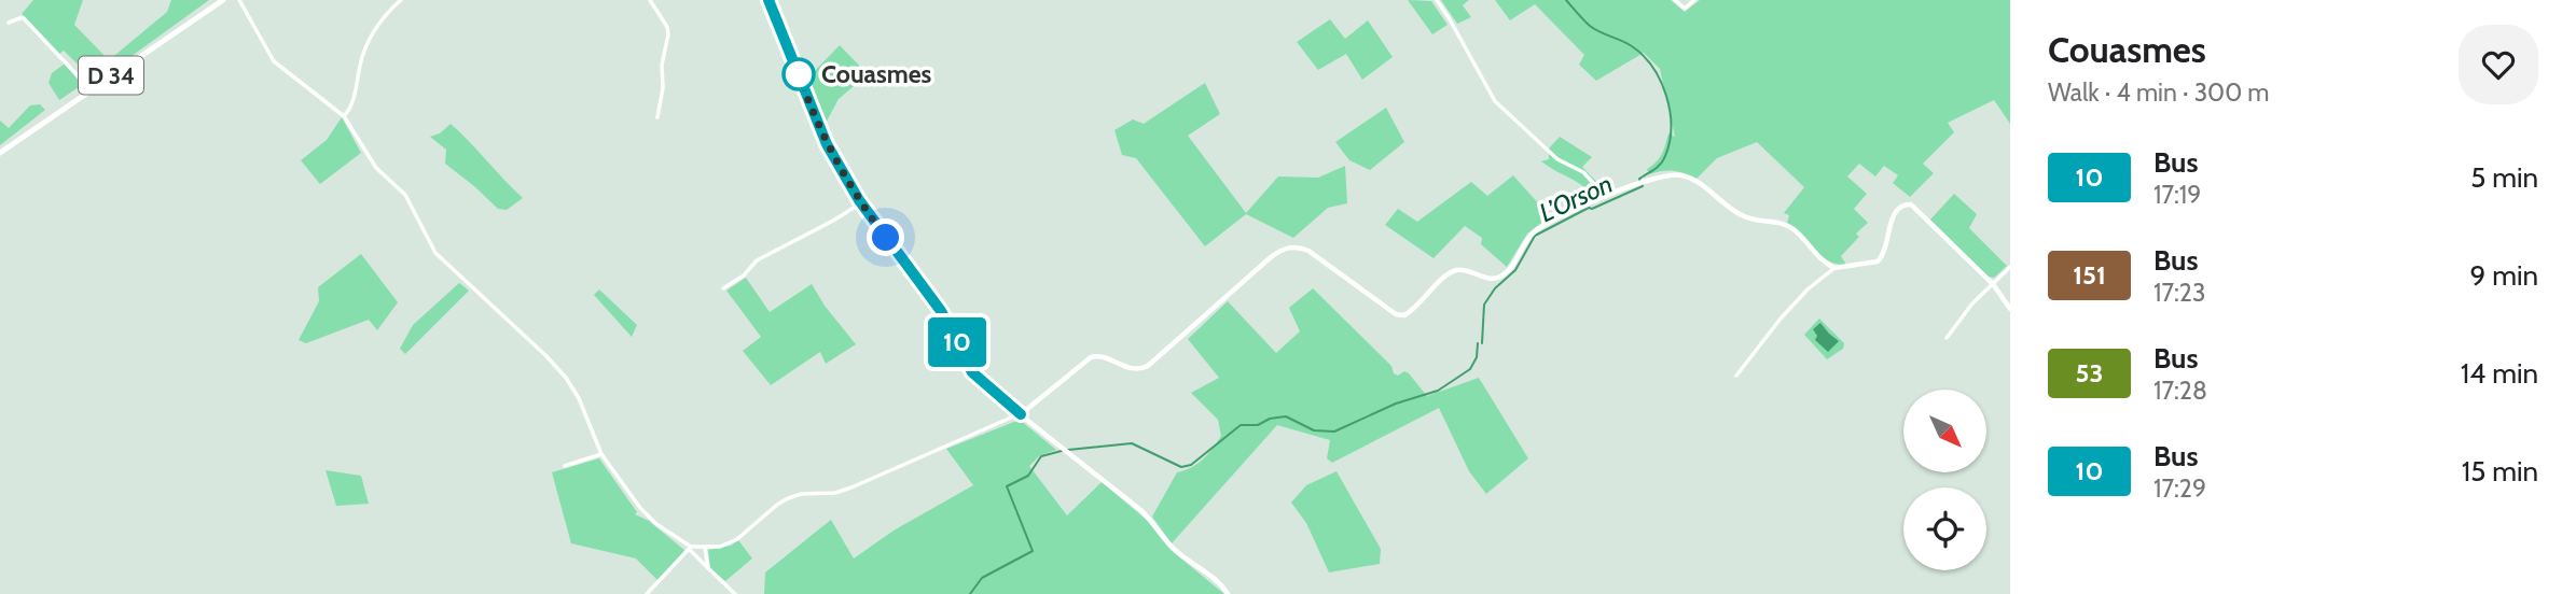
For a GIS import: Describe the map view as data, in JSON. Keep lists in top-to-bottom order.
{
  "streets": {
    "main road": ["D 34"]
  },
  "water": ["L’Orson"],
  "places": ["Couasmes"],
  "lines": ["bus line 10"],
  "north": "bottom right",
  "page": {
    "on_map": "10",
    "heading": ["Couasmes", "Walk · 4 min · 300 m"],
    "list": [
      {
        "mark": "10",
        "name": "Bus",
        "note": "17:19",
        "value": "5 min"
      },
      {
        "mark": "151",
        "name": "Bus",
        "note": "17:23",
        "value": "9 min"
      },
      {
        "mark": "53",
        "name": "Bus",
        "note": "17:28",
        "value": "14 min"
      },
      {
        "mark": "10",
        "name": "Bus",
        "note": "17:29",
        "value": "15 min"
      }
    ]
  }
}
